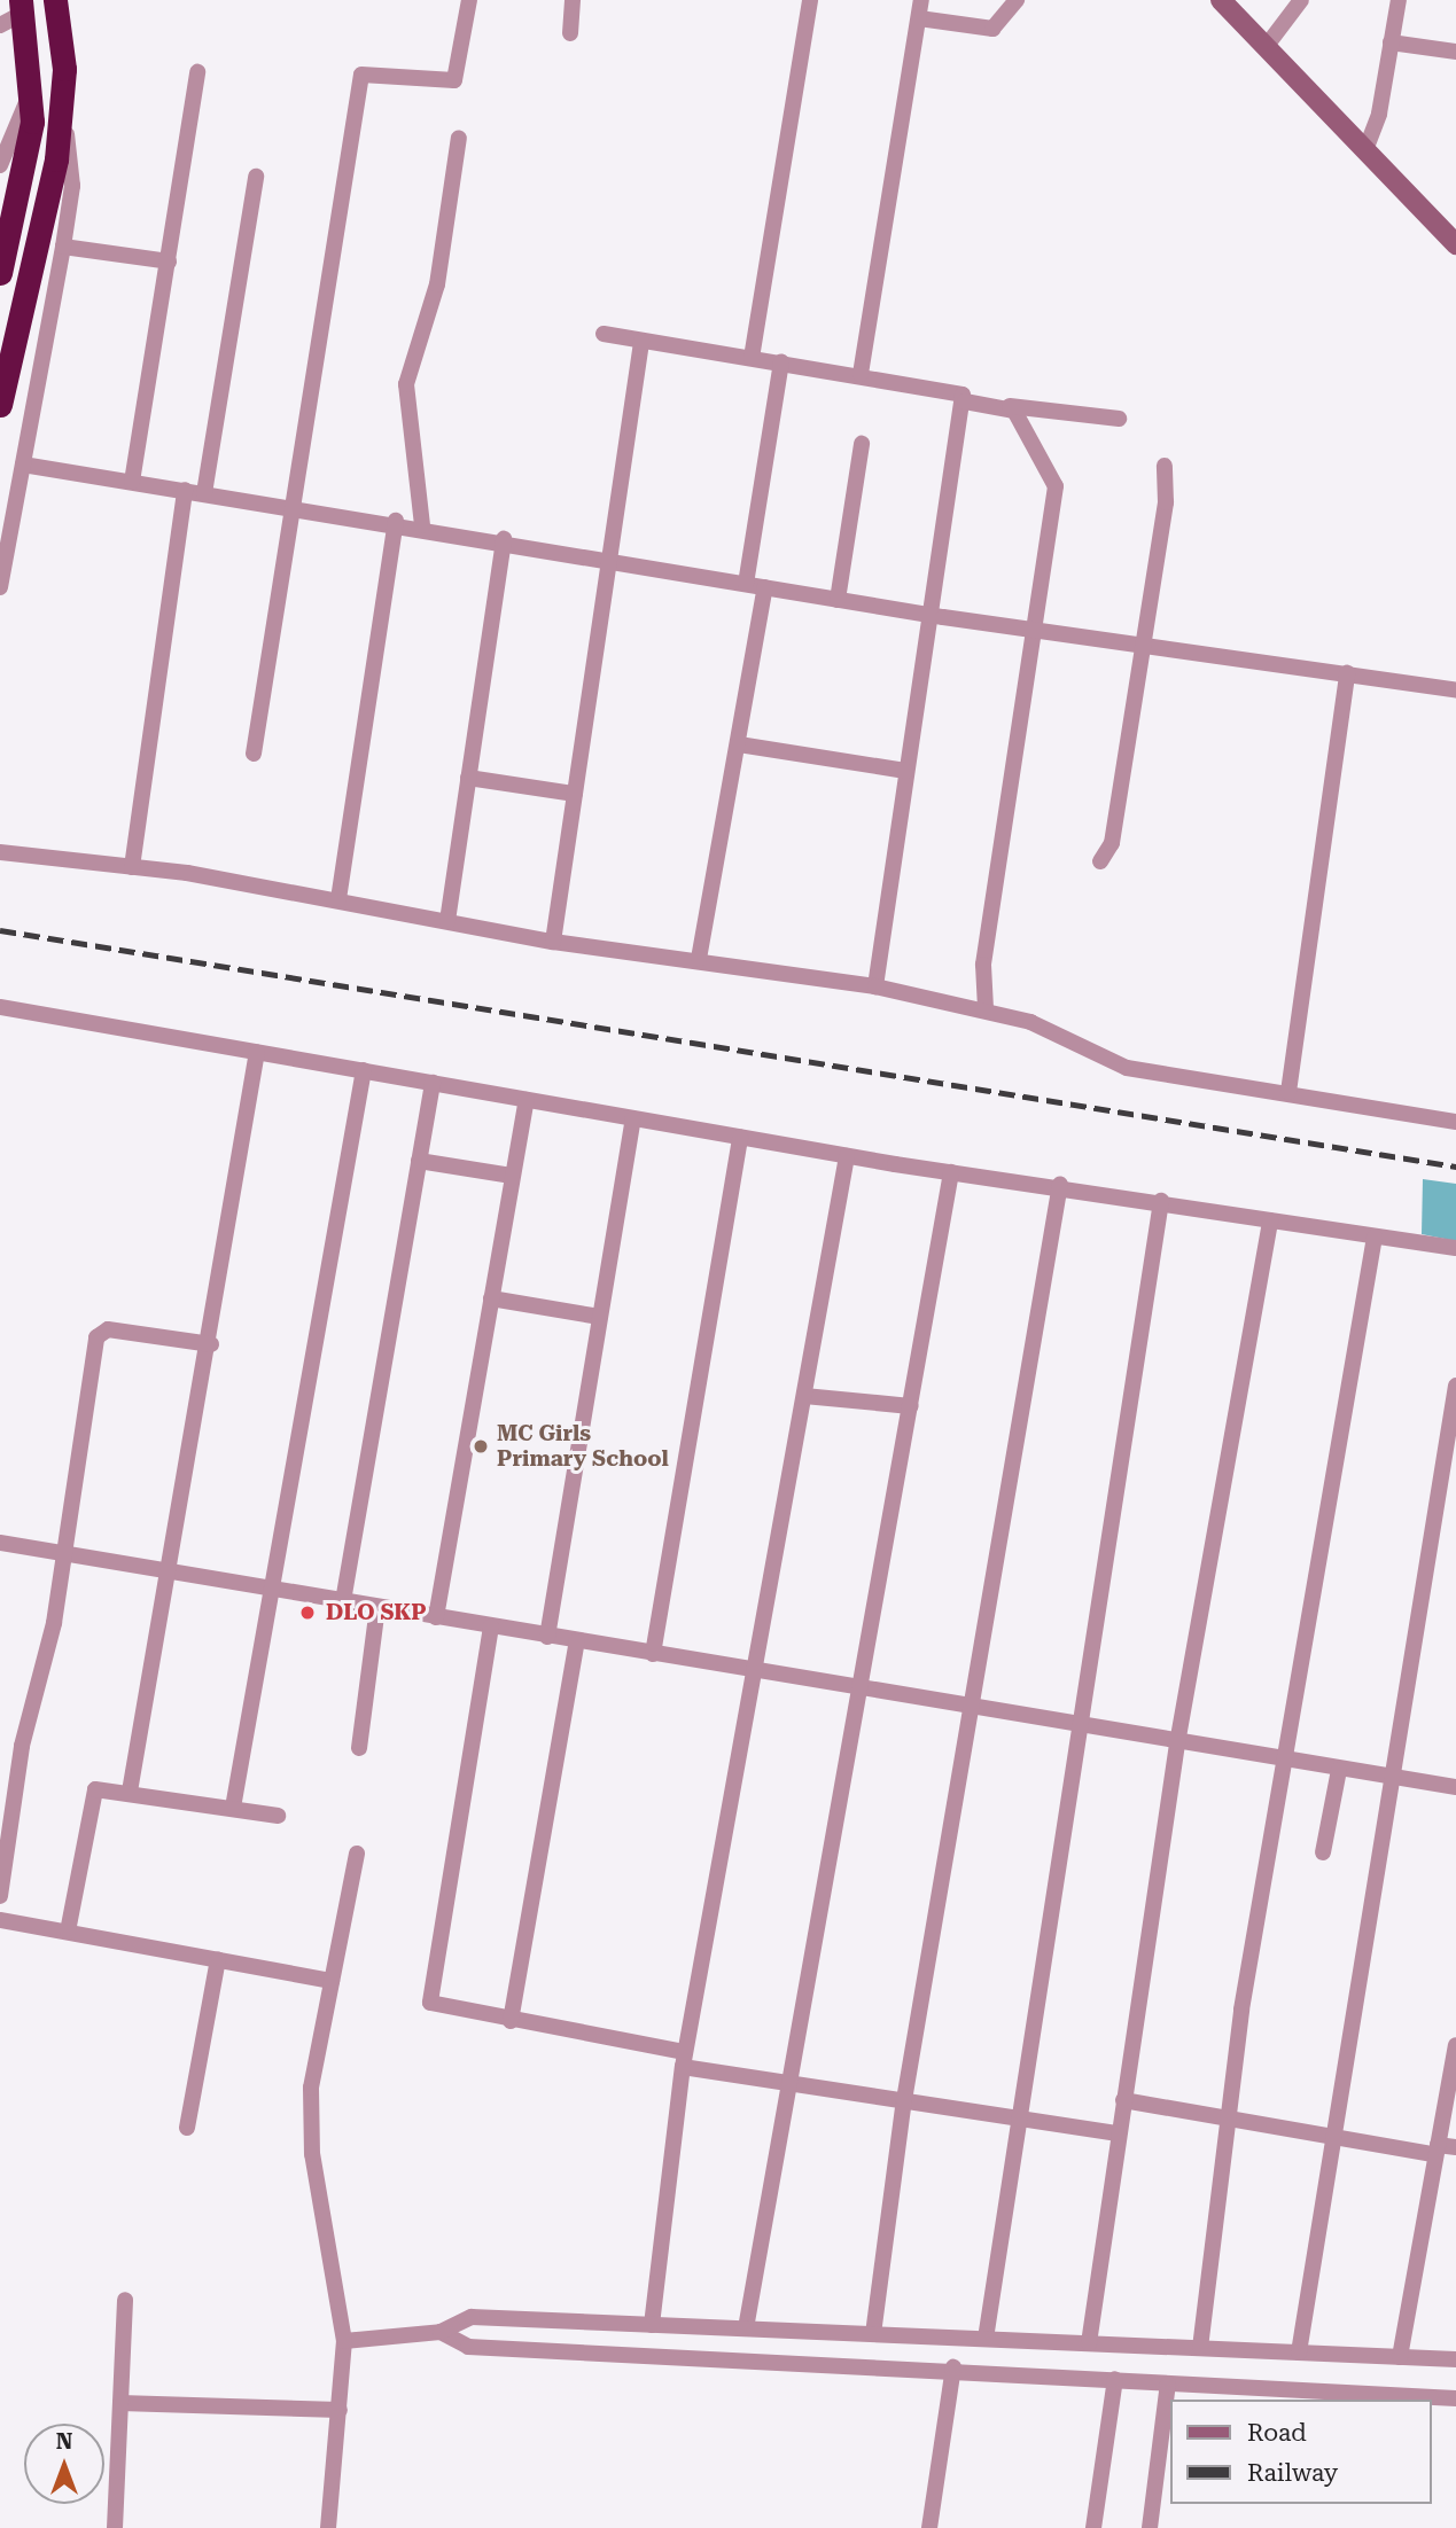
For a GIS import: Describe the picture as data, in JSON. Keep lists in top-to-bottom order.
{
  "places": ["MC Girls Primary School", "DLO SKP"],
  "legend": ["Road", "Railway"],
  "north": "top"
}
